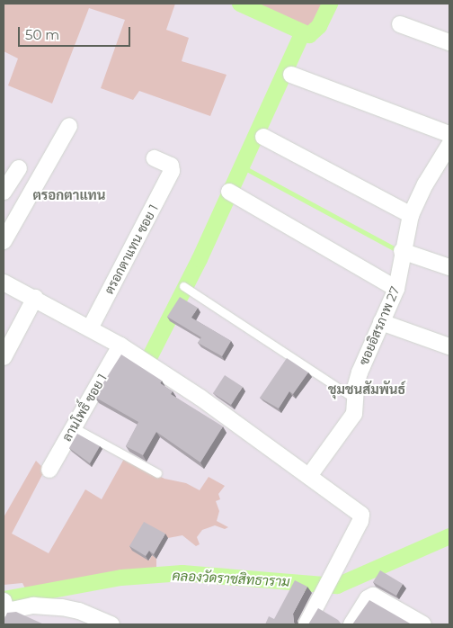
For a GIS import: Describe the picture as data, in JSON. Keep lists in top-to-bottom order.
{
  "streets": {
    "street": ["ตรอกตาแทน ซอย 1", "ซอยอิสรภาพ 27", "ลานโพธิ์ ซอย 1"]
  },
  "districts": ["ตรอกตาแทน", "ชุมชนสัมพันธ์"],
  "water": ["คลองวัดราชสิทธาราม"],
  "scale_bar": "50 m"
}
